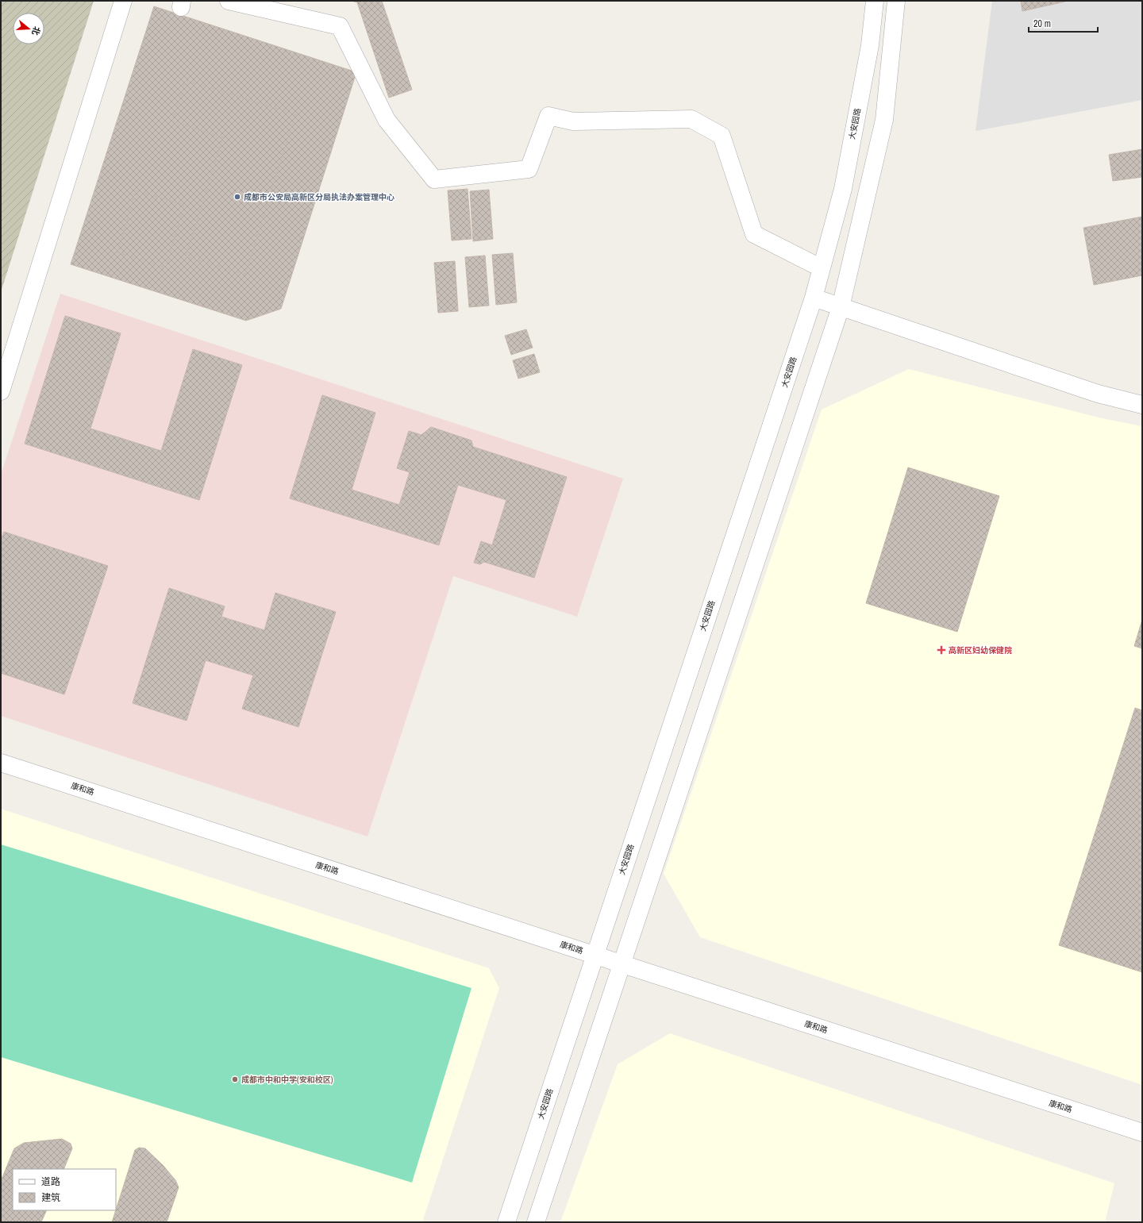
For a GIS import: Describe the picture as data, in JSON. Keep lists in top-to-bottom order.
{
  "streets": {
    "street": ["大安园路", "康和路"]
  },
  "crossings": [
    ["大安园路", "康和路"]
  ],
  "places": {
    "other": ["成都市公安局高新区分局执法办案管理中心", "成都市中和中学(安和校区)"],
    "health": ["高新区妇幼保健院"]
  },
  "legend": ["道路", "建筑"],
  "scale_bar": "20 m",
  "north": "right"
}
